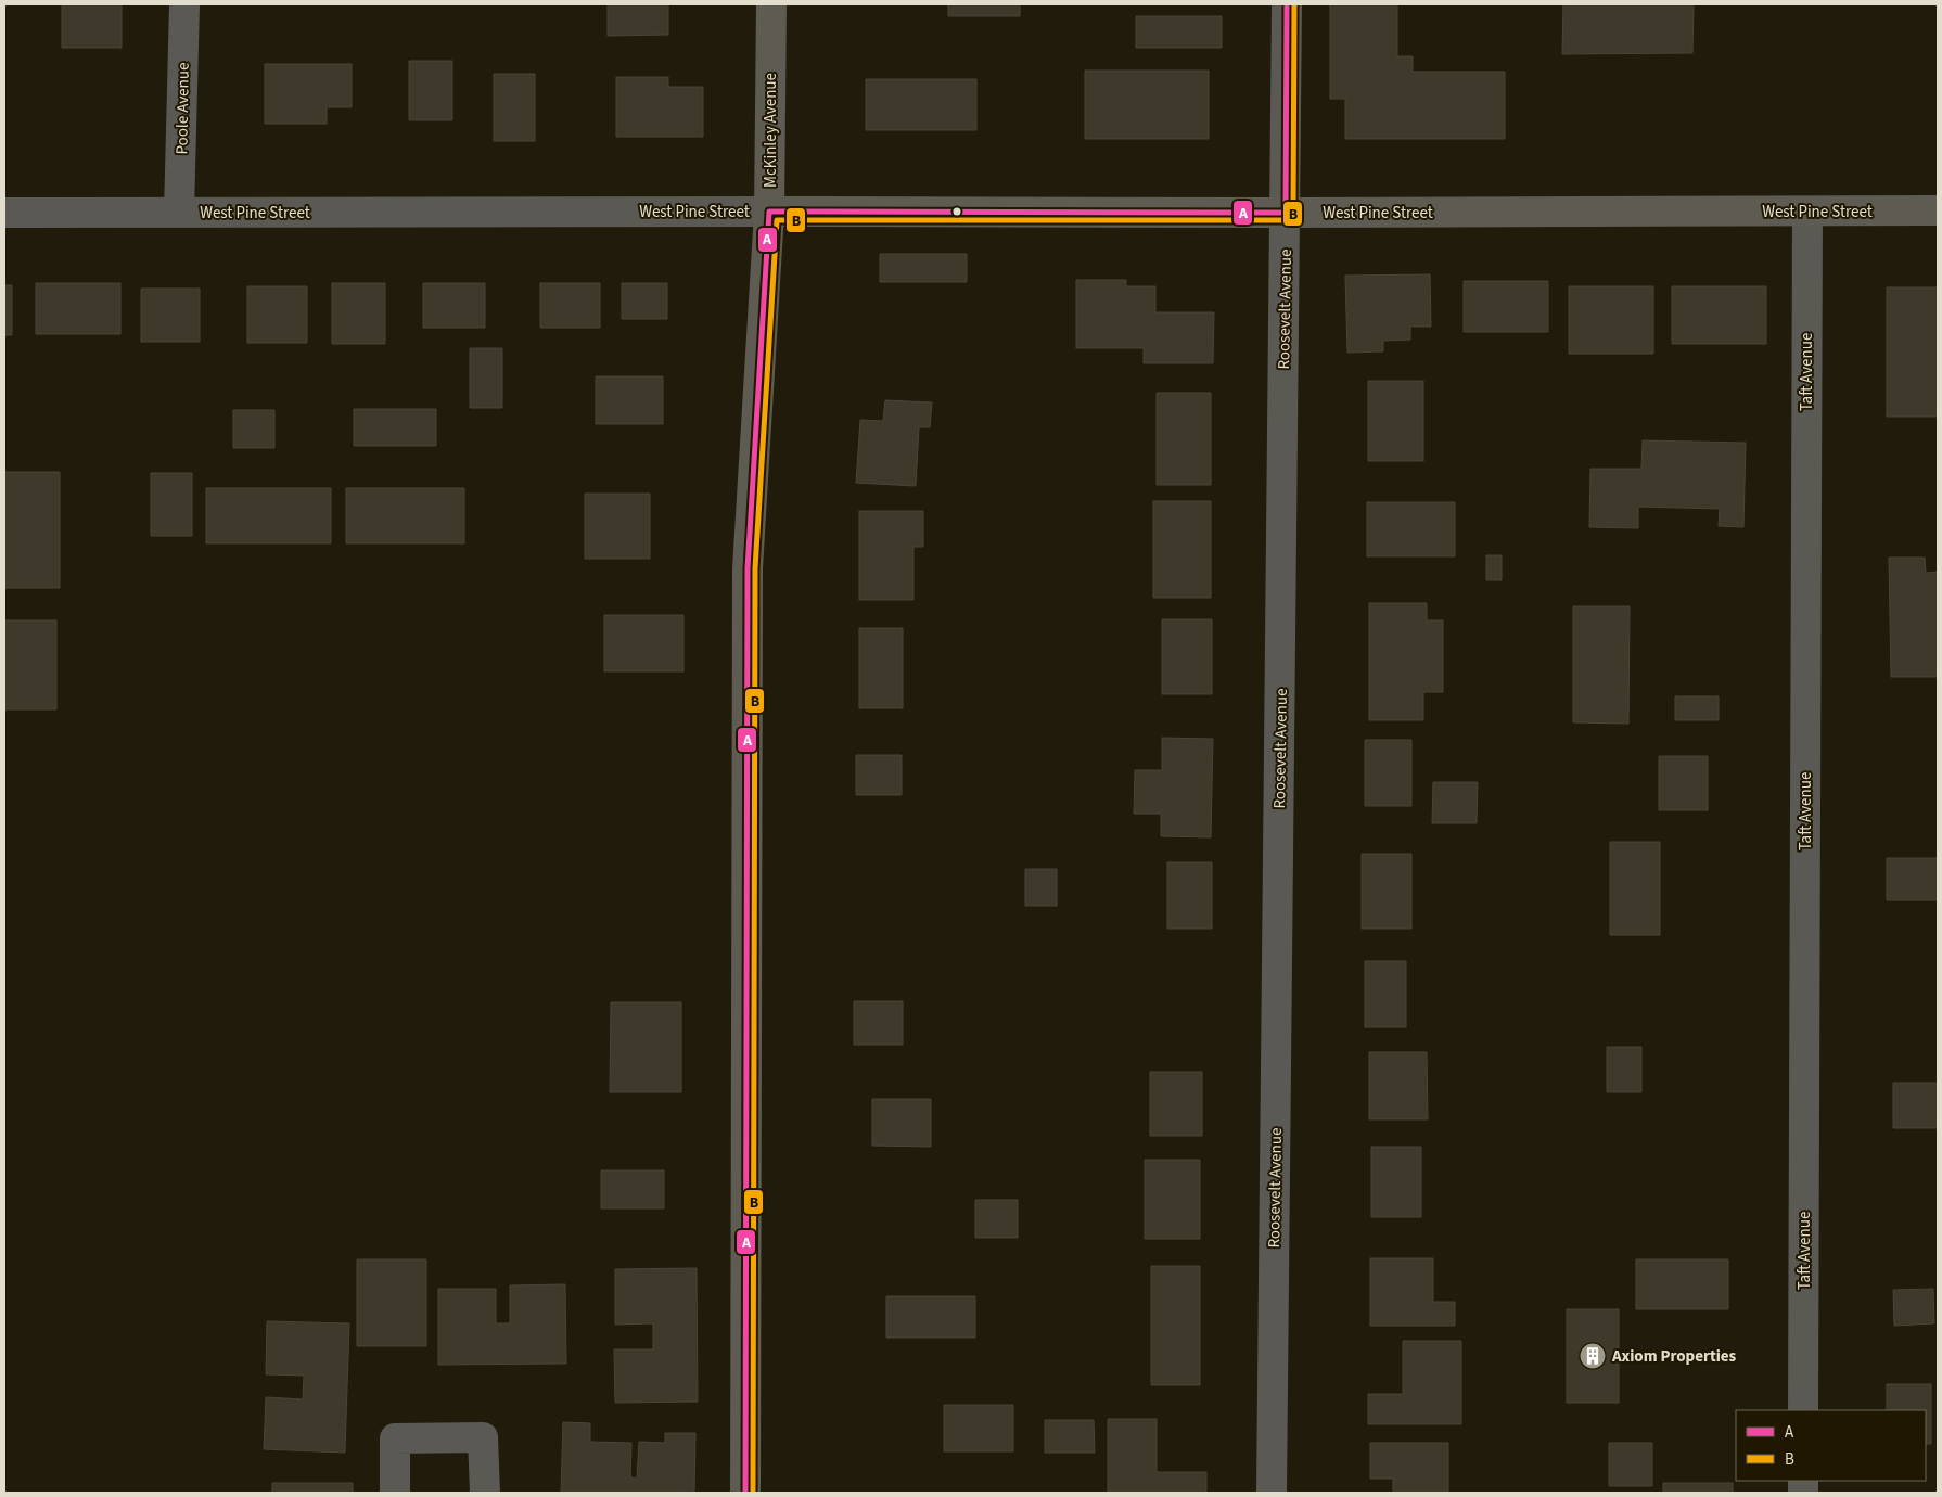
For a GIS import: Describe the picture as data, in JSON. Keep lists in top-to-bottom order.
{
  "streets": {
    "street": [
      "Poole Avenue",
      "McKinley Avenue",
      "West Pine Street",
      "Roosevelt Avenue",
      "Taft Avenue"
    ]
  },
  "crossings": [
    ["Poole Avenue", "West Pine Street"],
    ["McKinley Avenue", "West Pine Street"],
    ["West Pine Street", "Roosevelt Avenue"],
    ["West Pine Street", "Taft Avenue"]
  ],
  "places": {
    "building": ["Axiom Properties"]
  },
  "lines": ["transit line A", "transit line B"],
  "legend": ["A", "B"]
}
